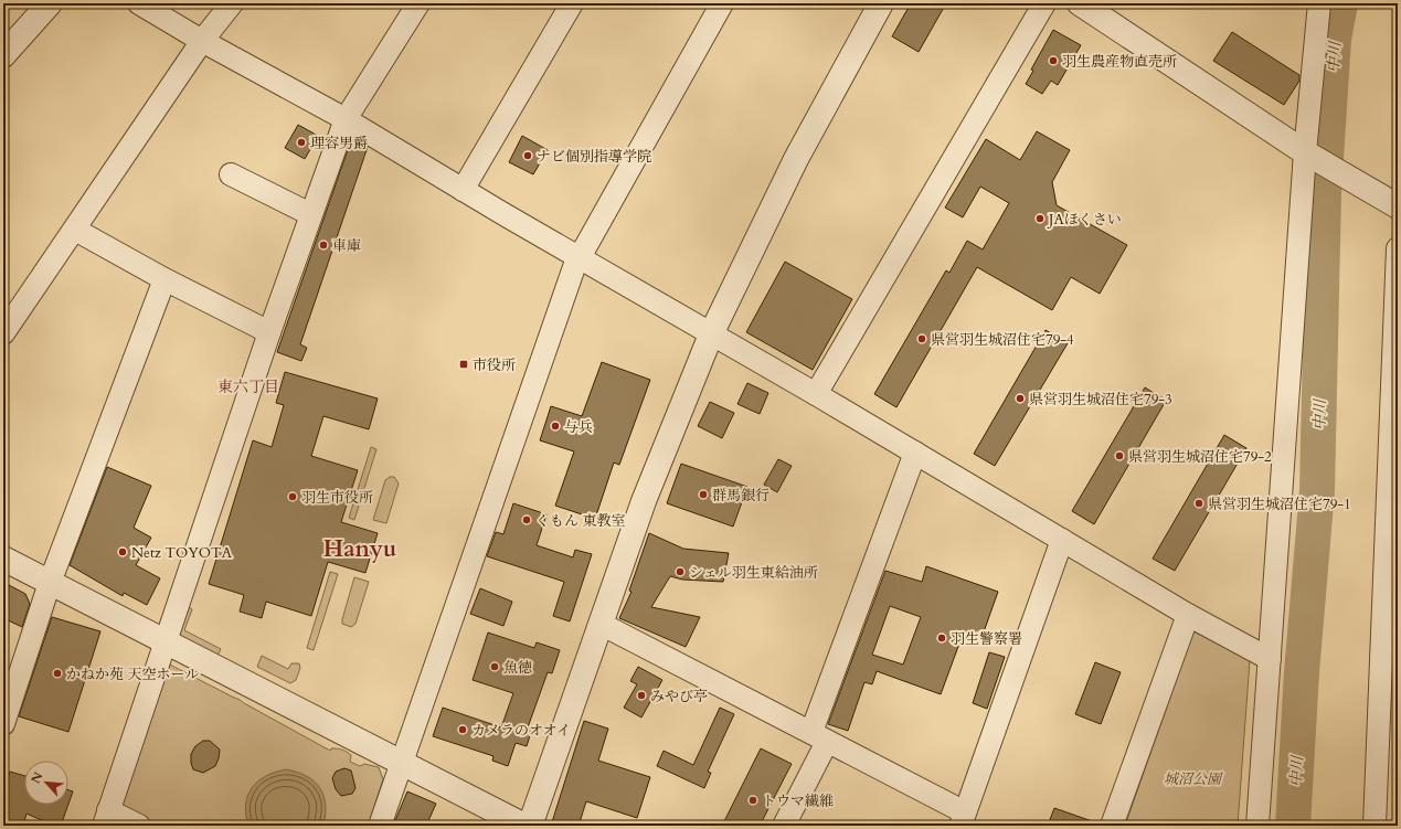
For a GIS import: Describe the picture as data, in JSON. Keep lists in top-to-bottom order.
{
  "districts": ["東六丁目", "Hanyu"],
  "water": ["中川"],
  "parks": ["城沼公園"],
  "places": {
    "other": [
      "羽生農産物直売所",
      "理容男爵",
      "ナビ個別指導学院",
      "JAほくさい",
      "車庫",
      "県営羽生城沼住宅79-4",
      "県営羽生城沼住宅79-3",
      "与兵",
      "県営羽生城沼住宅79-2",
      "群馬銀行",
      "羽生市役所",
      "県営羽生城沼住宅79-1",
      "くもん 東教室",
      "Netz TOYOTA",
      "シェル羽生東給油所",
      "羽生警察署",
      "魚徳",
      "かねか苑 天空ホール",
      "みやび亭",
      "カメラのオオイ",
      "トウマ繊維"
    ],
    "transit": ["市役所"]
  },
  "north": "top left"
}
